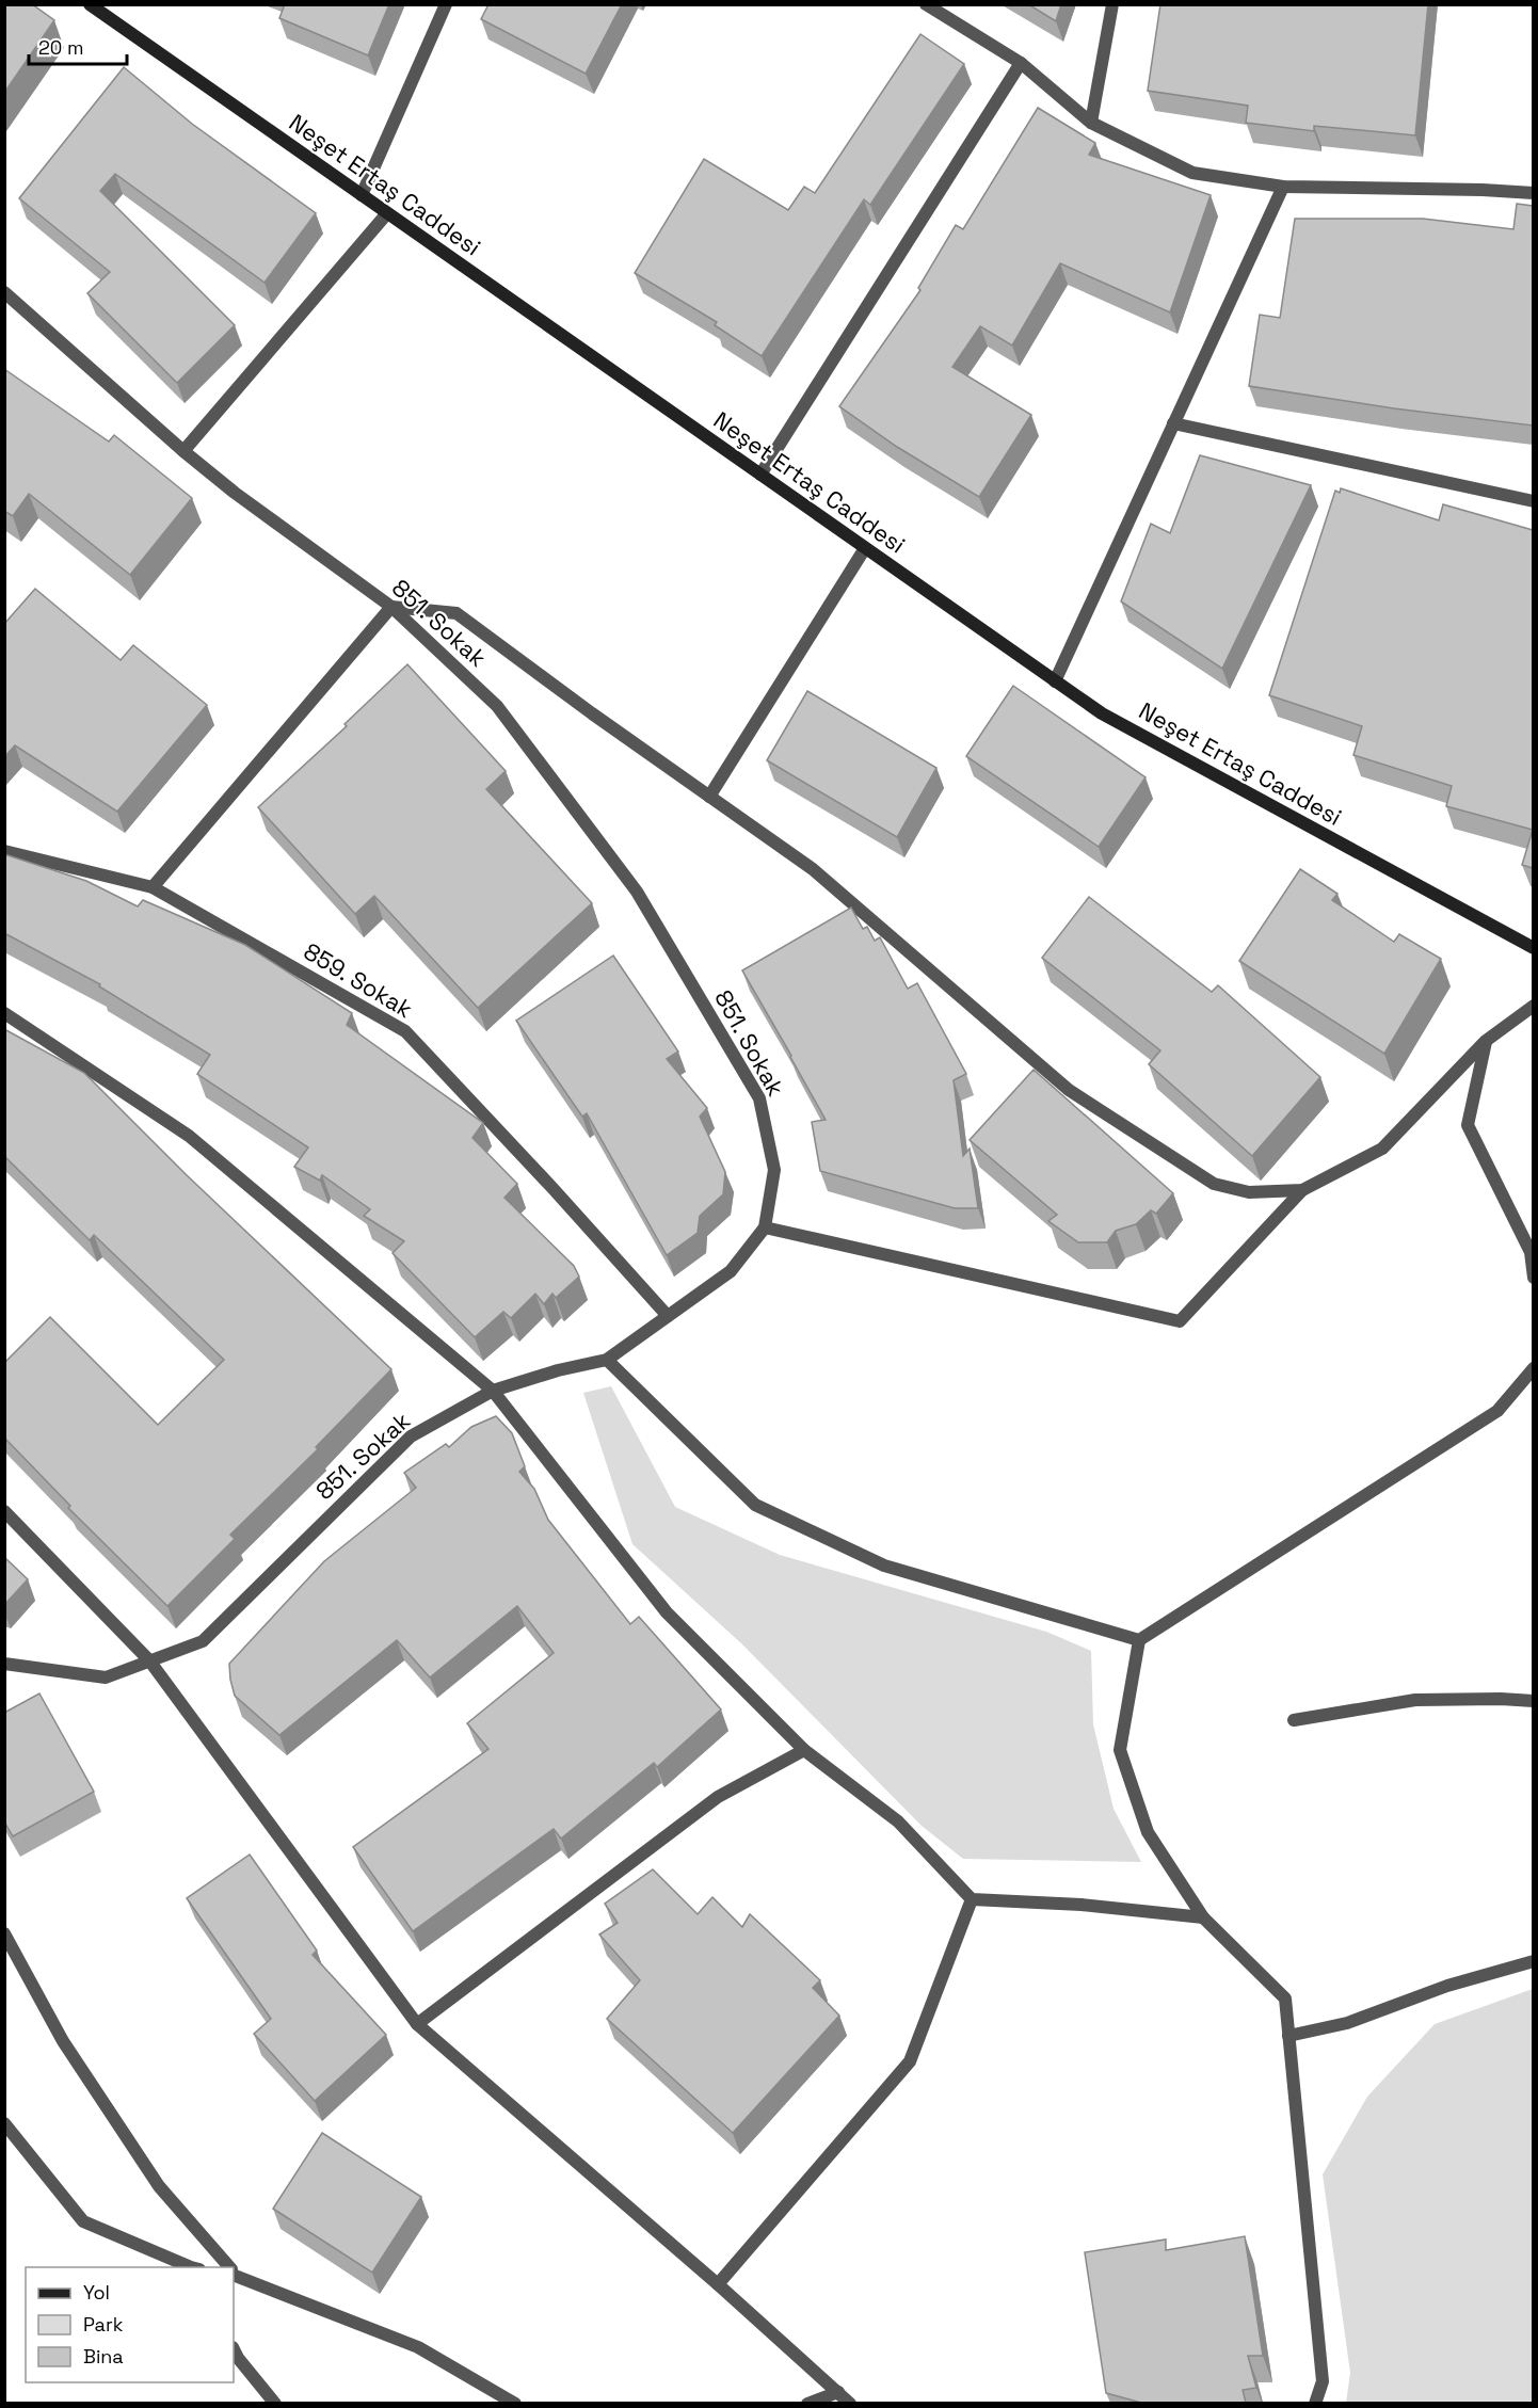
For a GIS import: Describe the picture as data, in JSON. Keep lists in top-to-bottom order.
{
  "streets": {
    "main road": ["Neşet Ertaş Caddesi"],
    "street": ["851. Sokak", "859. Sokak"]
  },
  "crossings": [
    ["851. Sokak", "859. Sokak"]
  ],
  "legend": ["Yol", "Park", "Bina"],
  "scale_bar": "20 m"
}
